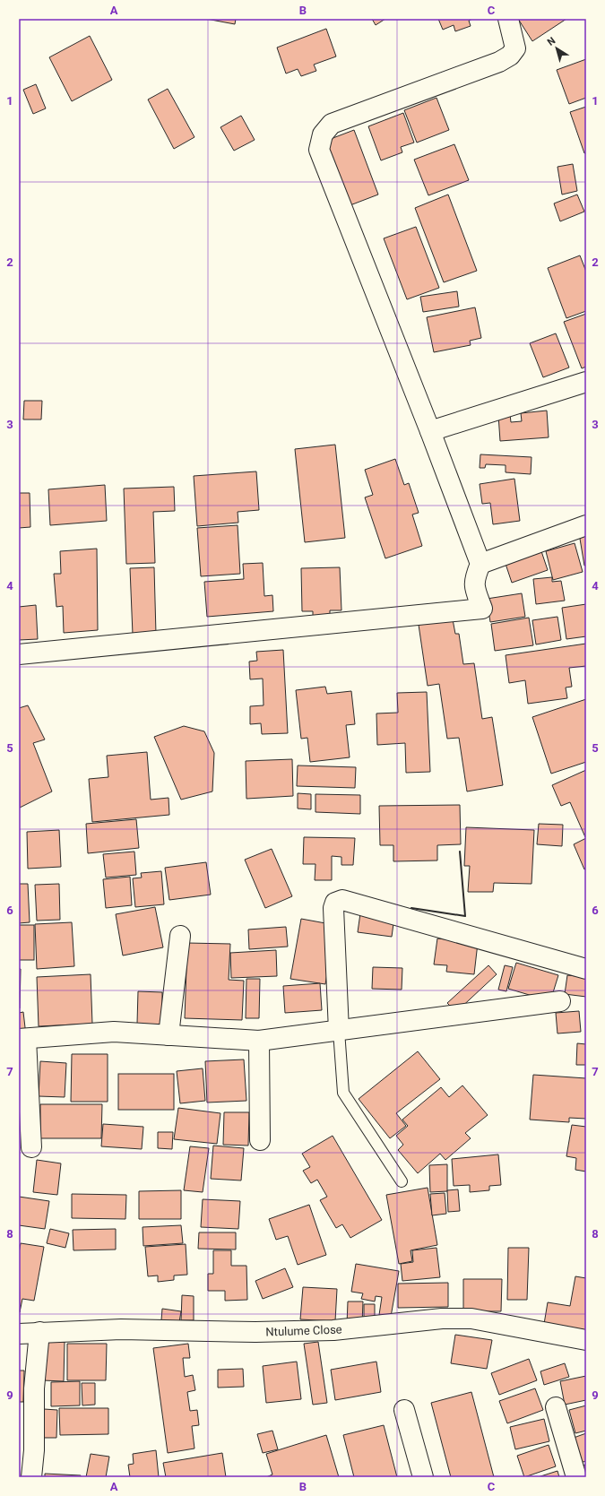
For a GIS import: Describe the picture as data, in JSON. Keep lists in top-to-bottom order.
{
  "streets": {
    "street": ["Ntulume Close"]
  },
  "north": "top left",
  "grid": {
    "columns": ["A", "B", "C"],
    "rows": [
      "1",
      "2",
      "3",
      "4",
      "5",
      "6",
      "7",
      "8",
      "9"
    ]
  }
}
